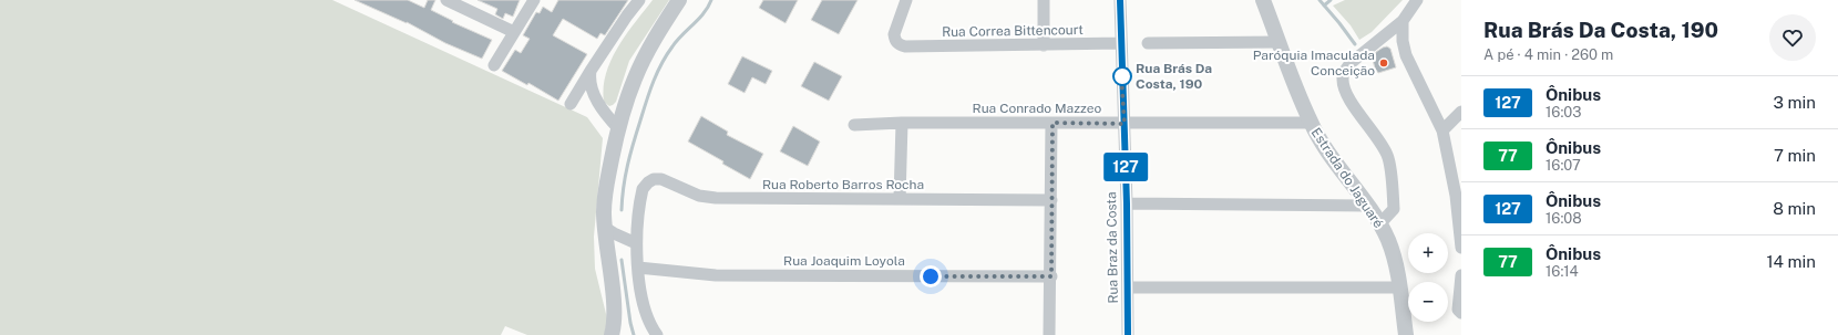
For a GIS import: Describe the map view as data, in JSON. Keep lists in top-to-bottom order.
{
  "streets": {
    "street": [
      "Rua Correa Bittencourt",
      "Rua Conrado Mazzeo",
      "Estrada do Jaguaré",
      "Rua Roberto Barros Rocha",
      "Rua Braz da Costa",
      "Rua Joaquim Loyola"
    ]
  },
  "crossings": [
    ["Rua Correa Bittencourt", "Rua Braz da Costa"],
    ["Rua Conrado Mazzeo", "Estrada do Jaguaré"],
    ["Rua Conrado Mazzeo", "Rua Braz da Costa"]
  ],
  "places": ["Paróquia Imaculada Conceição", "Rua Brás Da Costa, 190"],
  "lines": ["bus line 127"],
  "page": {
    "on_map": "127",
    "heading": ["Rua Brás Da Costa, 190", "A pé · 4 min · 260 m"],
    "list": [
      {
        "mark": "127",
        "name": "Ônibus",
        "note": "16:03",
        "value": "3 min"
      },
      {
        "mark": "77",
        "name": "Ônibus",
        "note": "16:07",
        "value": "7 min"
      },
      {
        "mark": "127",
        "name": "Ônibus",
        "note": "16:08",
        "value": "8 min"
      },
      {
        "mark": "77",
        "name": "Ônibus",
        "note": "16:14",
        "value": "14 min"
      }
    ],
    "map_buttons": ["+", "−"]
  }
}
